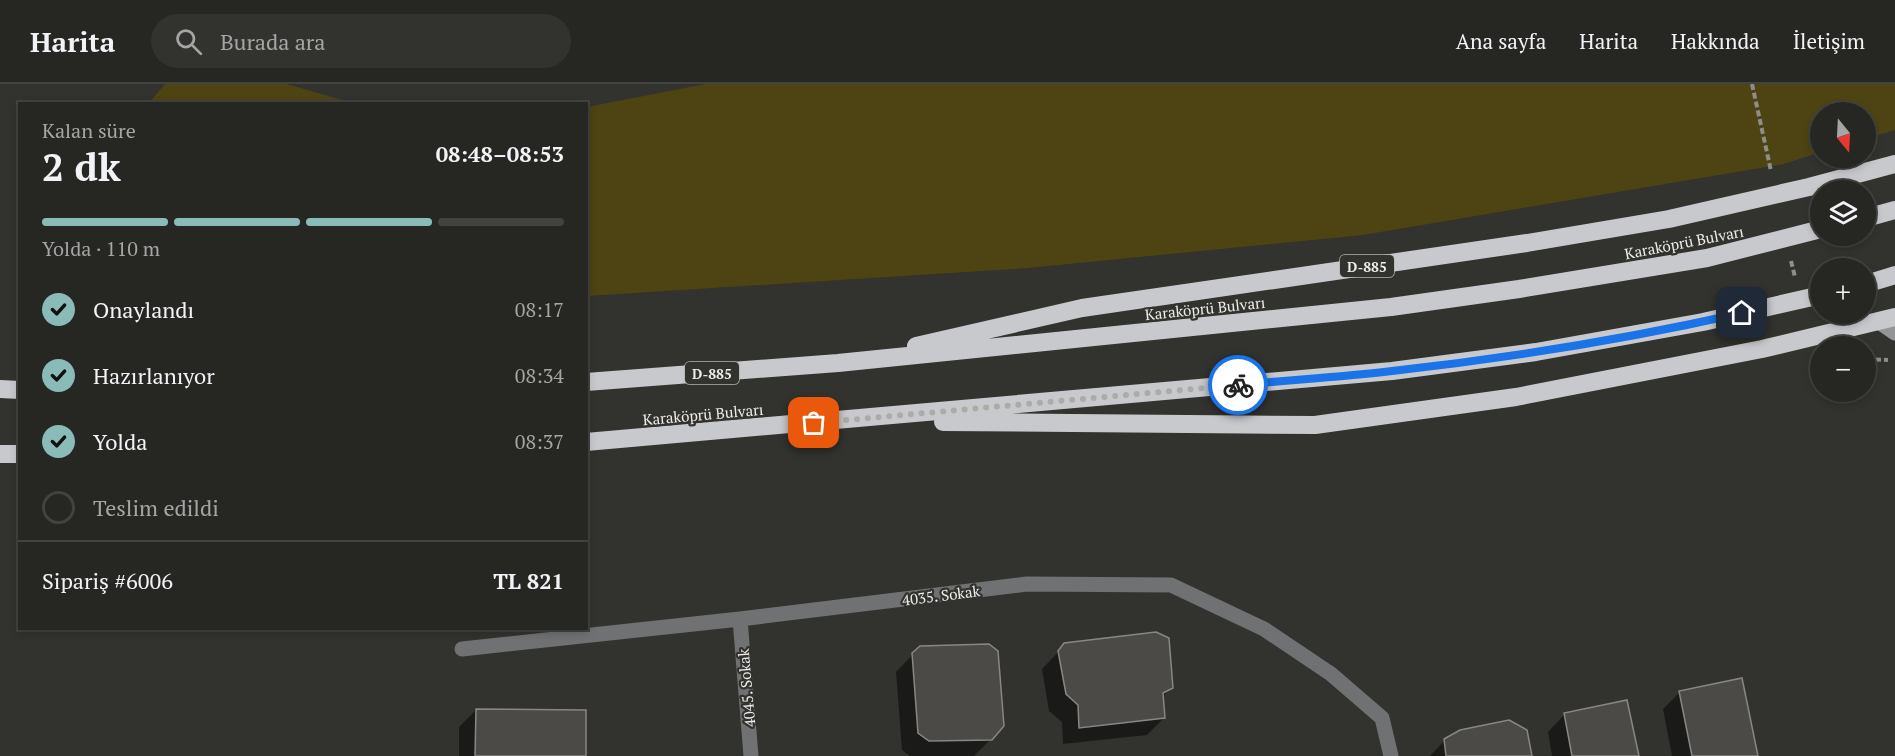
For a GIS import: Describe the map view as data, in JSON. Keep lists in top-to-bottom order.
{
  "streets": {
    "highway": ["Karaköprü Bulvarı", "D-885"],
    "street": ["4035. Sokak", "4045. Sokak"]
  },
  "crossings": [
    ["Karaköprü Bulvarı", "D-885"],
    ["4035. Sokak", "4045. Sokak"]
  ],
  "north": "bottom",
  "page": {
    "header": "Harita",
    "search": "Burada ara",
    "nav": [
      "Ana sayfa",
      "Harita",
      "Hakkında",
      "İletişim"
    ],
    "map_buttons": ["+", "−"],
    "heading": ["2 dk", "Kalan süre", "08:48–08:53"],
    "panel": ["Sipariş #6006", "TL 821"],
    "bar": "Yolda · 110 m",
    "list": [
      ["Onaylandı", "08:17"],
      ["Hazırlanıyor", "08:34"],
      ["Yolda", "08:37"],
      "Teslim edildi"
    ]
  }
}
